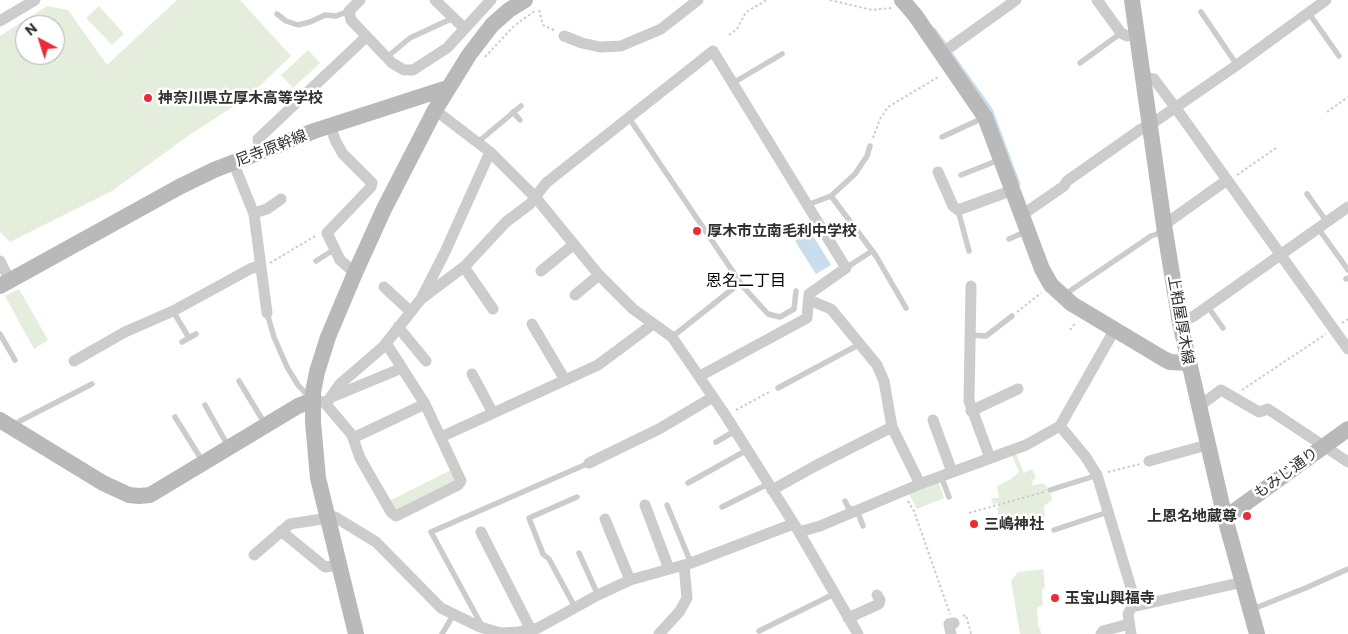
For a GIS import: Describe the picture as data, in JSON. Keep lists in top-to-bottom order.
{
  "streets": {
    "street": ["尼寺原幹線", "上粕屋厚木線", "もみじ通り"]
  },
  "crossings": [
    ["上粕屋厚木線", "もみじ通り"]
  ],
  "districts": ["恩名二丁目"],
  "places": [
    "神奈川県立厚木高等学校",
    "厚木市立南毛利中学校",
    "上恩名地蔵尊",
    "三嶋神社",
    "玉宝山興福寺"
  ],
  "north": "top left"
}
